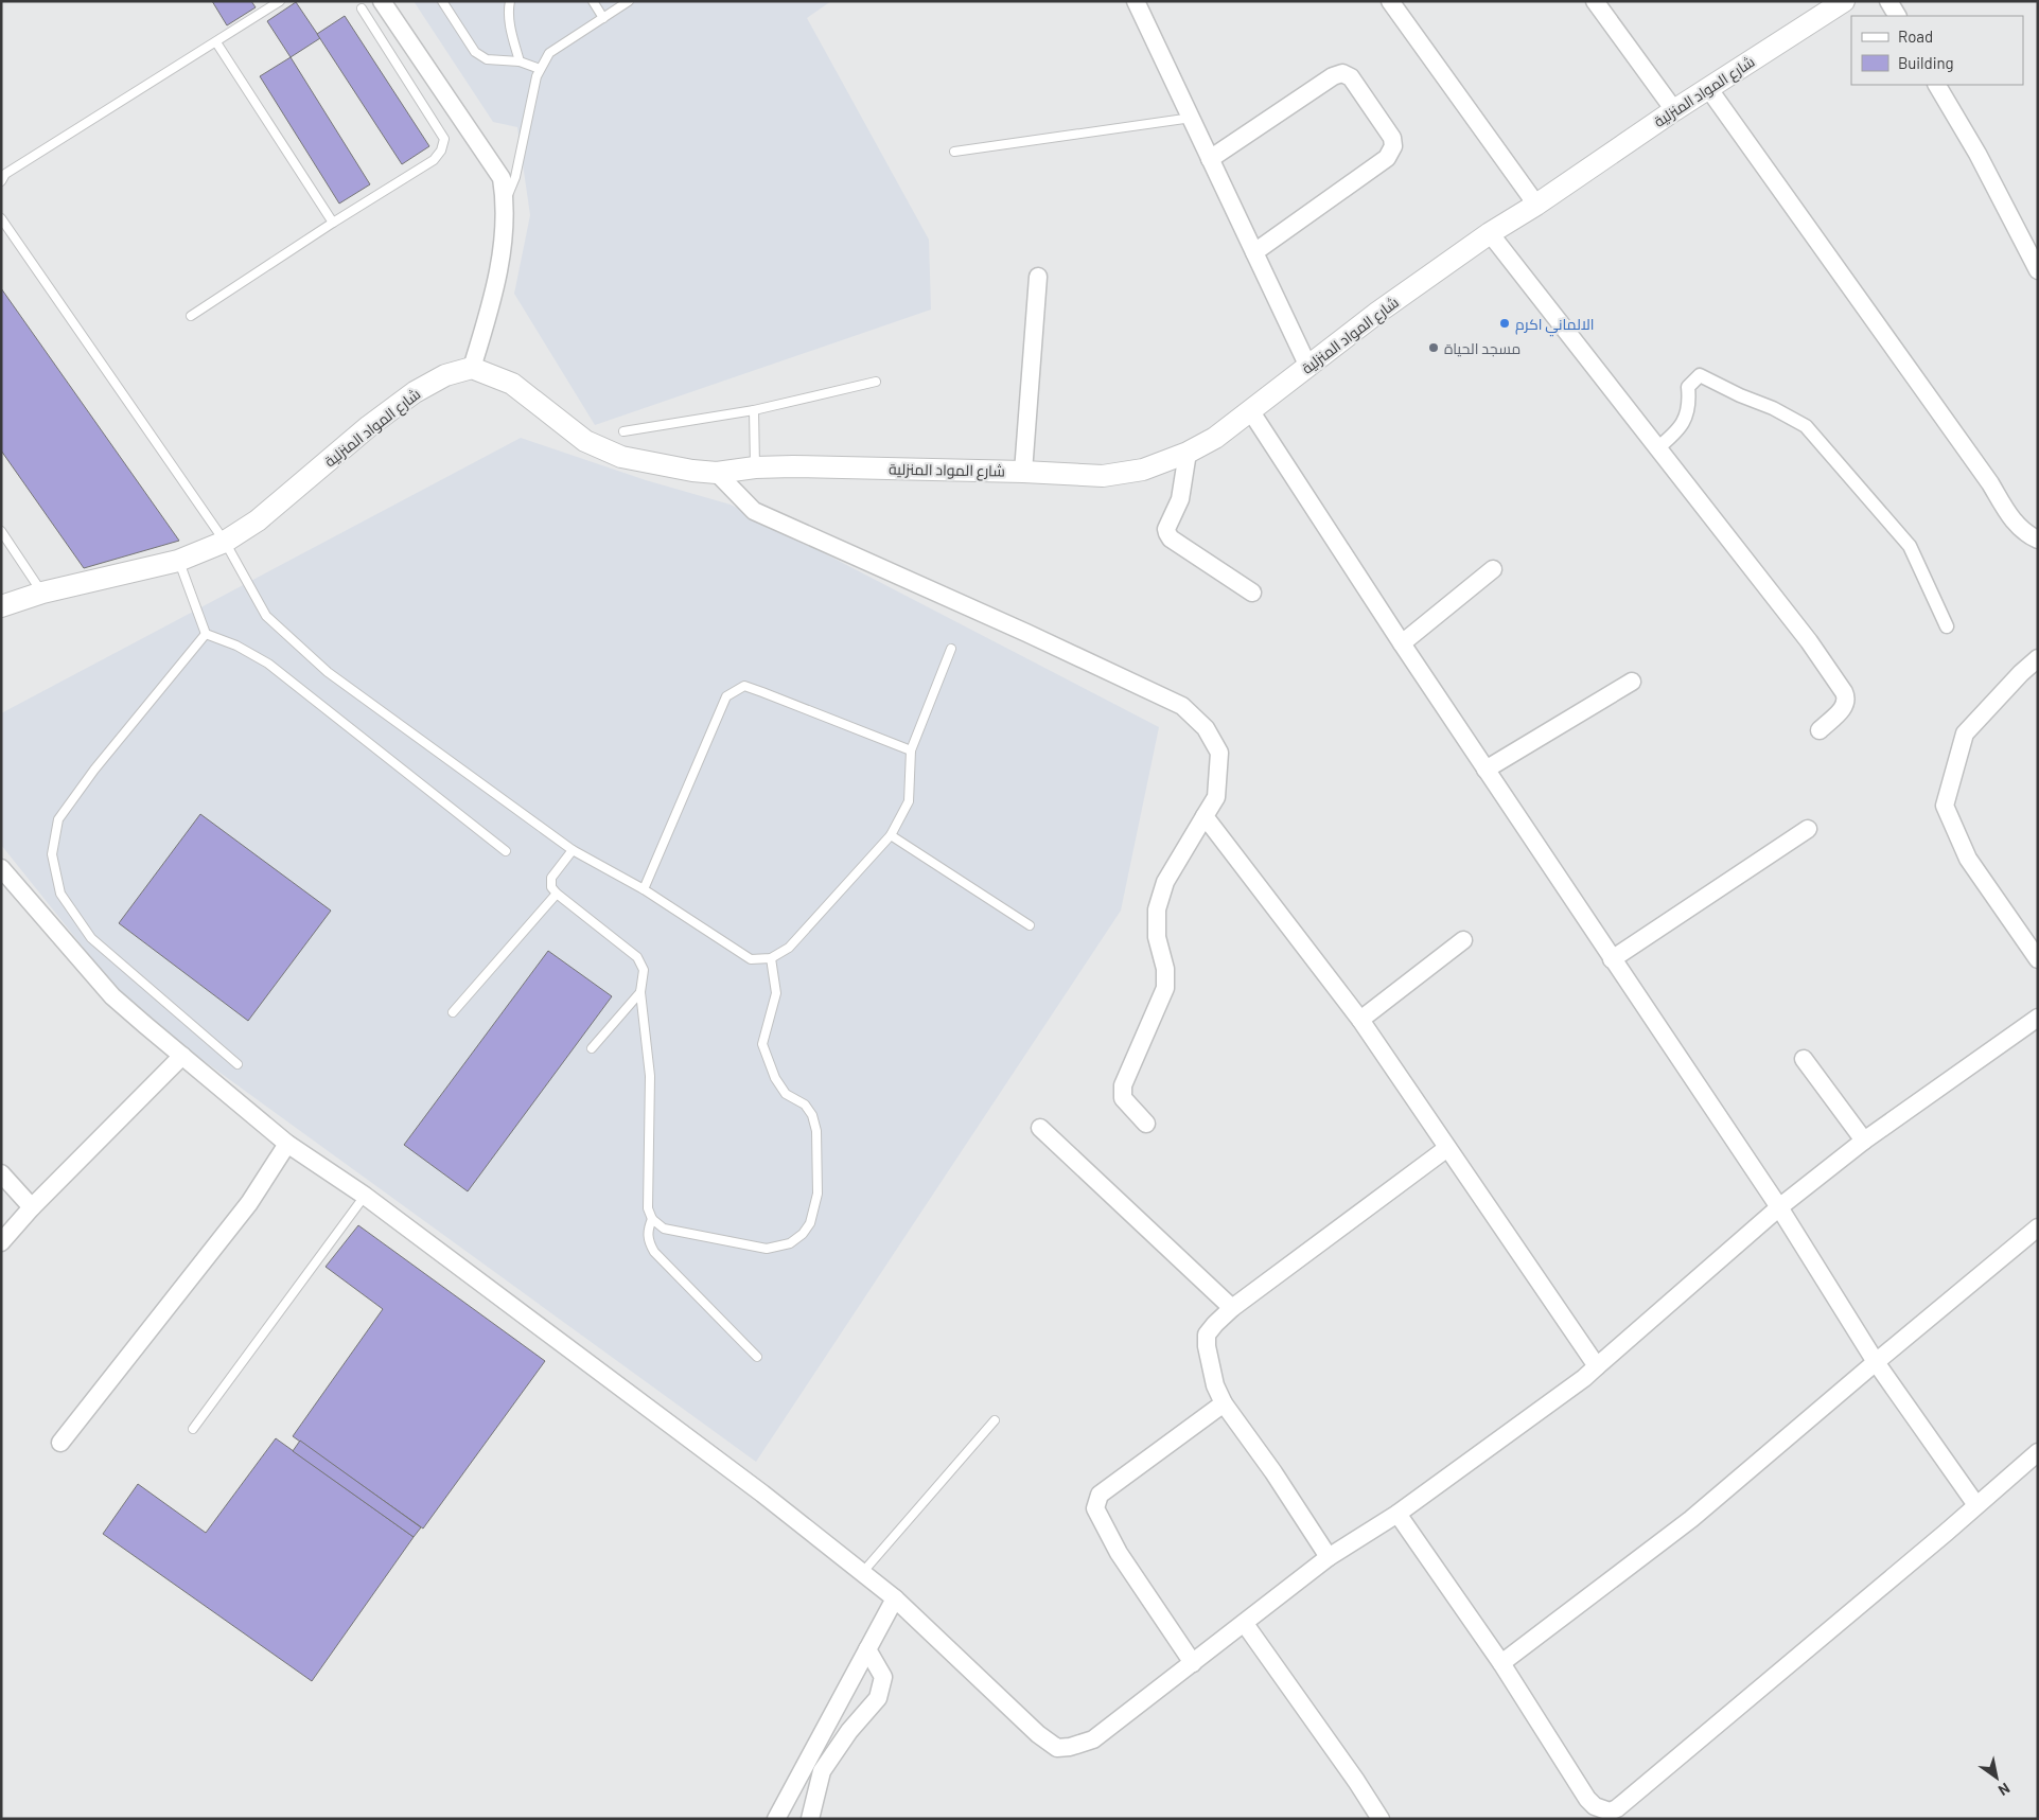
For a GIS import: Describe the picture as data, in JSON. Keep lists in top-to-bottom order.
{
  "streets": {
    "street": ["شارع المواد المنزلية"]
  },
  "places": ["الالماني اكرم", "مسجد الحياة"],
  "legend": ["Road", "Building"],
  "north": "bottom right"
}
